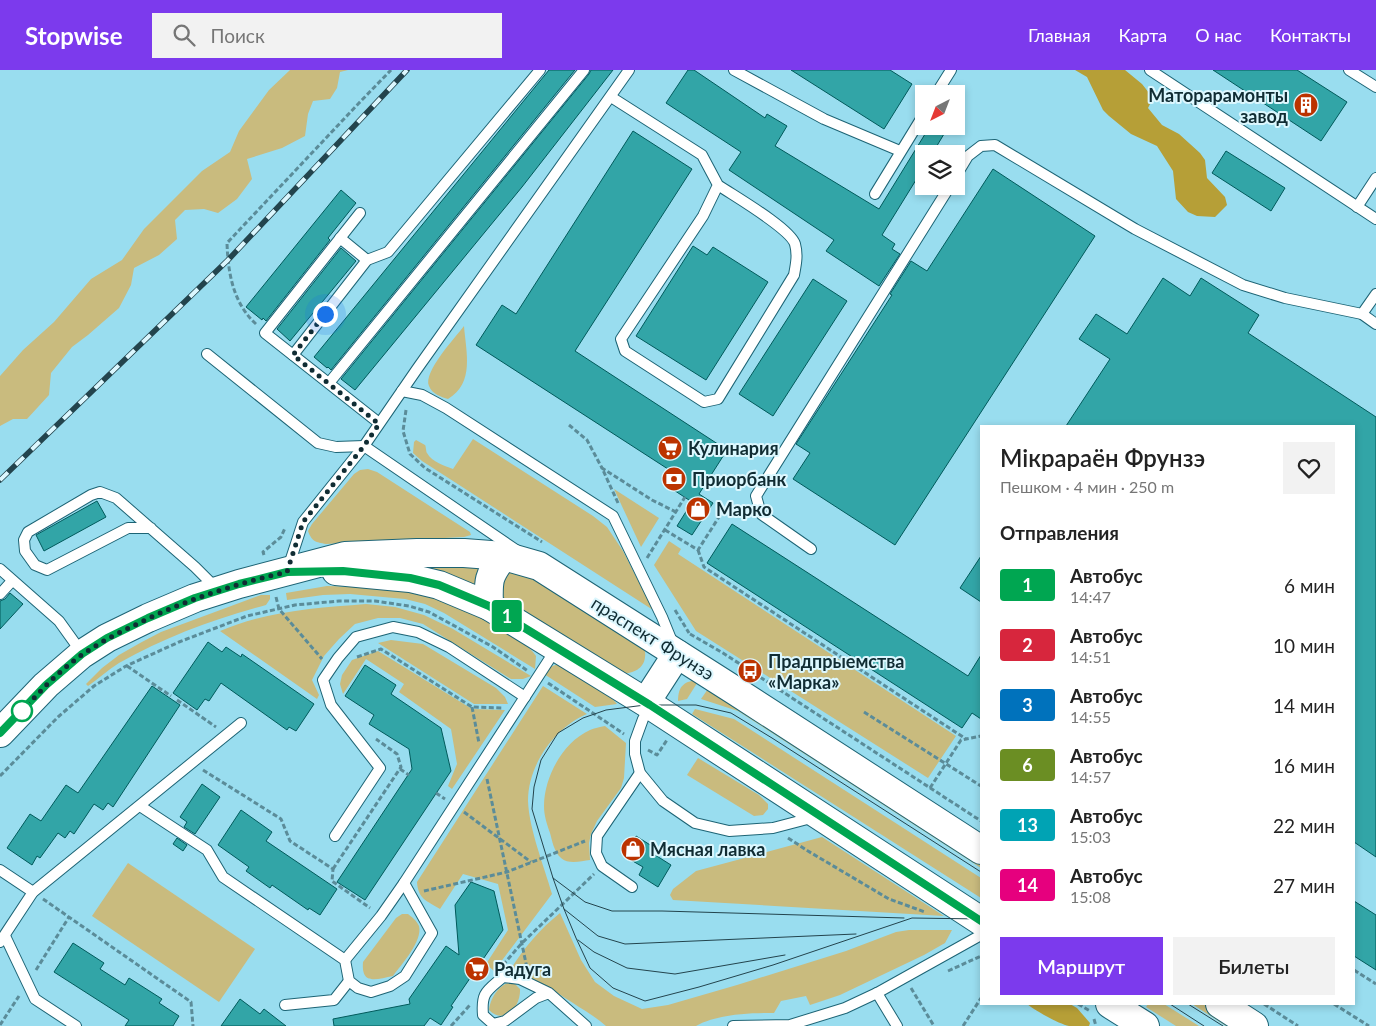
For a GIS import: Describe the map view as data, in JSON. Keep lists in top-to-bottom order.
{
  "streets": {
    "main road": ["праспект Фрунзэ"]
  },
  "places": {
    "building": ["Маторарамонты завод"],
    "supermarket": ["Кулинария", "Радуга"],
    "bank": ["Приорбанк"],
    "shop": ["Марко", "Мясная лавка"],
    "bus stop": ["Прадпрыемства «Марка»"]
  },
  "lines": ["bus line 1"],
  "north": "bottom left",
  "page": {
    "header": "Stopwise",
    "search": "Поиск",
    "nav": [
      "Главная",
      "Карта",
      "О нас",
      "Контакты"
    ],
    "on_map": "1",
    "heading": [
      ["Мікрараён Фрунзэ", "Пешком · 4 мин · 250 m"],
      "Отправления"
    ],
    "list": [
      {
        "mark": "1",
        "name": "Автобус",
        "note": "14:47",
        "value": "6 мин"
      },
      {
        "mark": "2",
        "name": "Автобус",
        "note": "14:51",
        "value": "10 мин"
      },
      {
        "mark": "3",
        "name": "Автобус",
        "note": "14:55",
        "value": "14 мин"
      },
      {
        "mark": "6",
        "name": "Автобус",
        "note": "14:57",
        "value": "16 мин"
      },
      {
        "mark": "13",
        "name": "Автобус",
        "note": "15:03",
        "value": "22 мин"
      },
      {
        "mark": "14",
        "name": "Автобус",
        "note": "15:08",
        "value": "27 мин"
      }
    ],
    "buttons": ["Маршрут", "Билеты"]
  }
}
